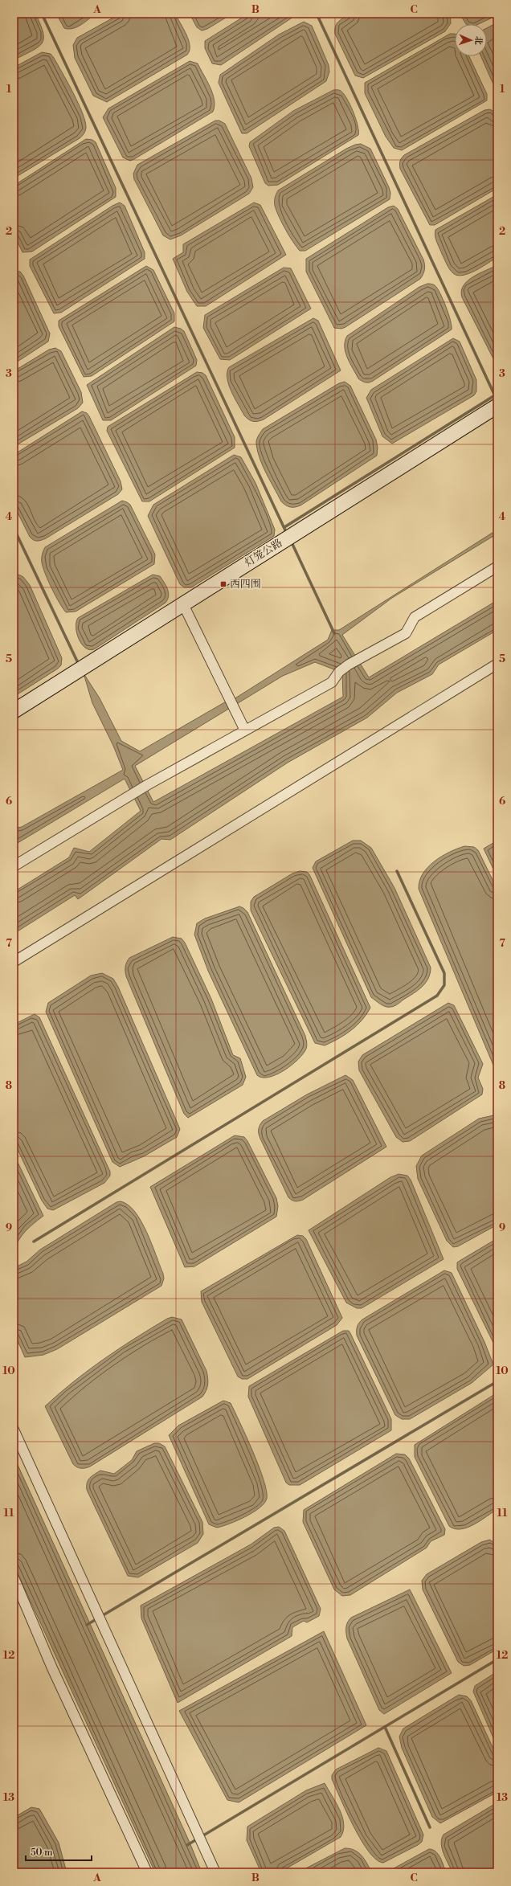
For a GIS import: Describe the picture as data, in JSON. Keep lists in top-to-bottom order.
{
  "streets": {
    "street": ["灯笼公路"]
  },
  "places": {
    "transit": ["西四围"]
  },
  "scale_bar": "50 m",
  "north": "right",
  "grid": {
    "columns": ["A", "B", "C"],
    "rows": [
      "1",
      "2",
      "3",
      "4",
      "5",
      "6",
      "7",
      "8",
      "9",
      "10",
      "11",
      "12",
      "13"
    ]
  }
}
